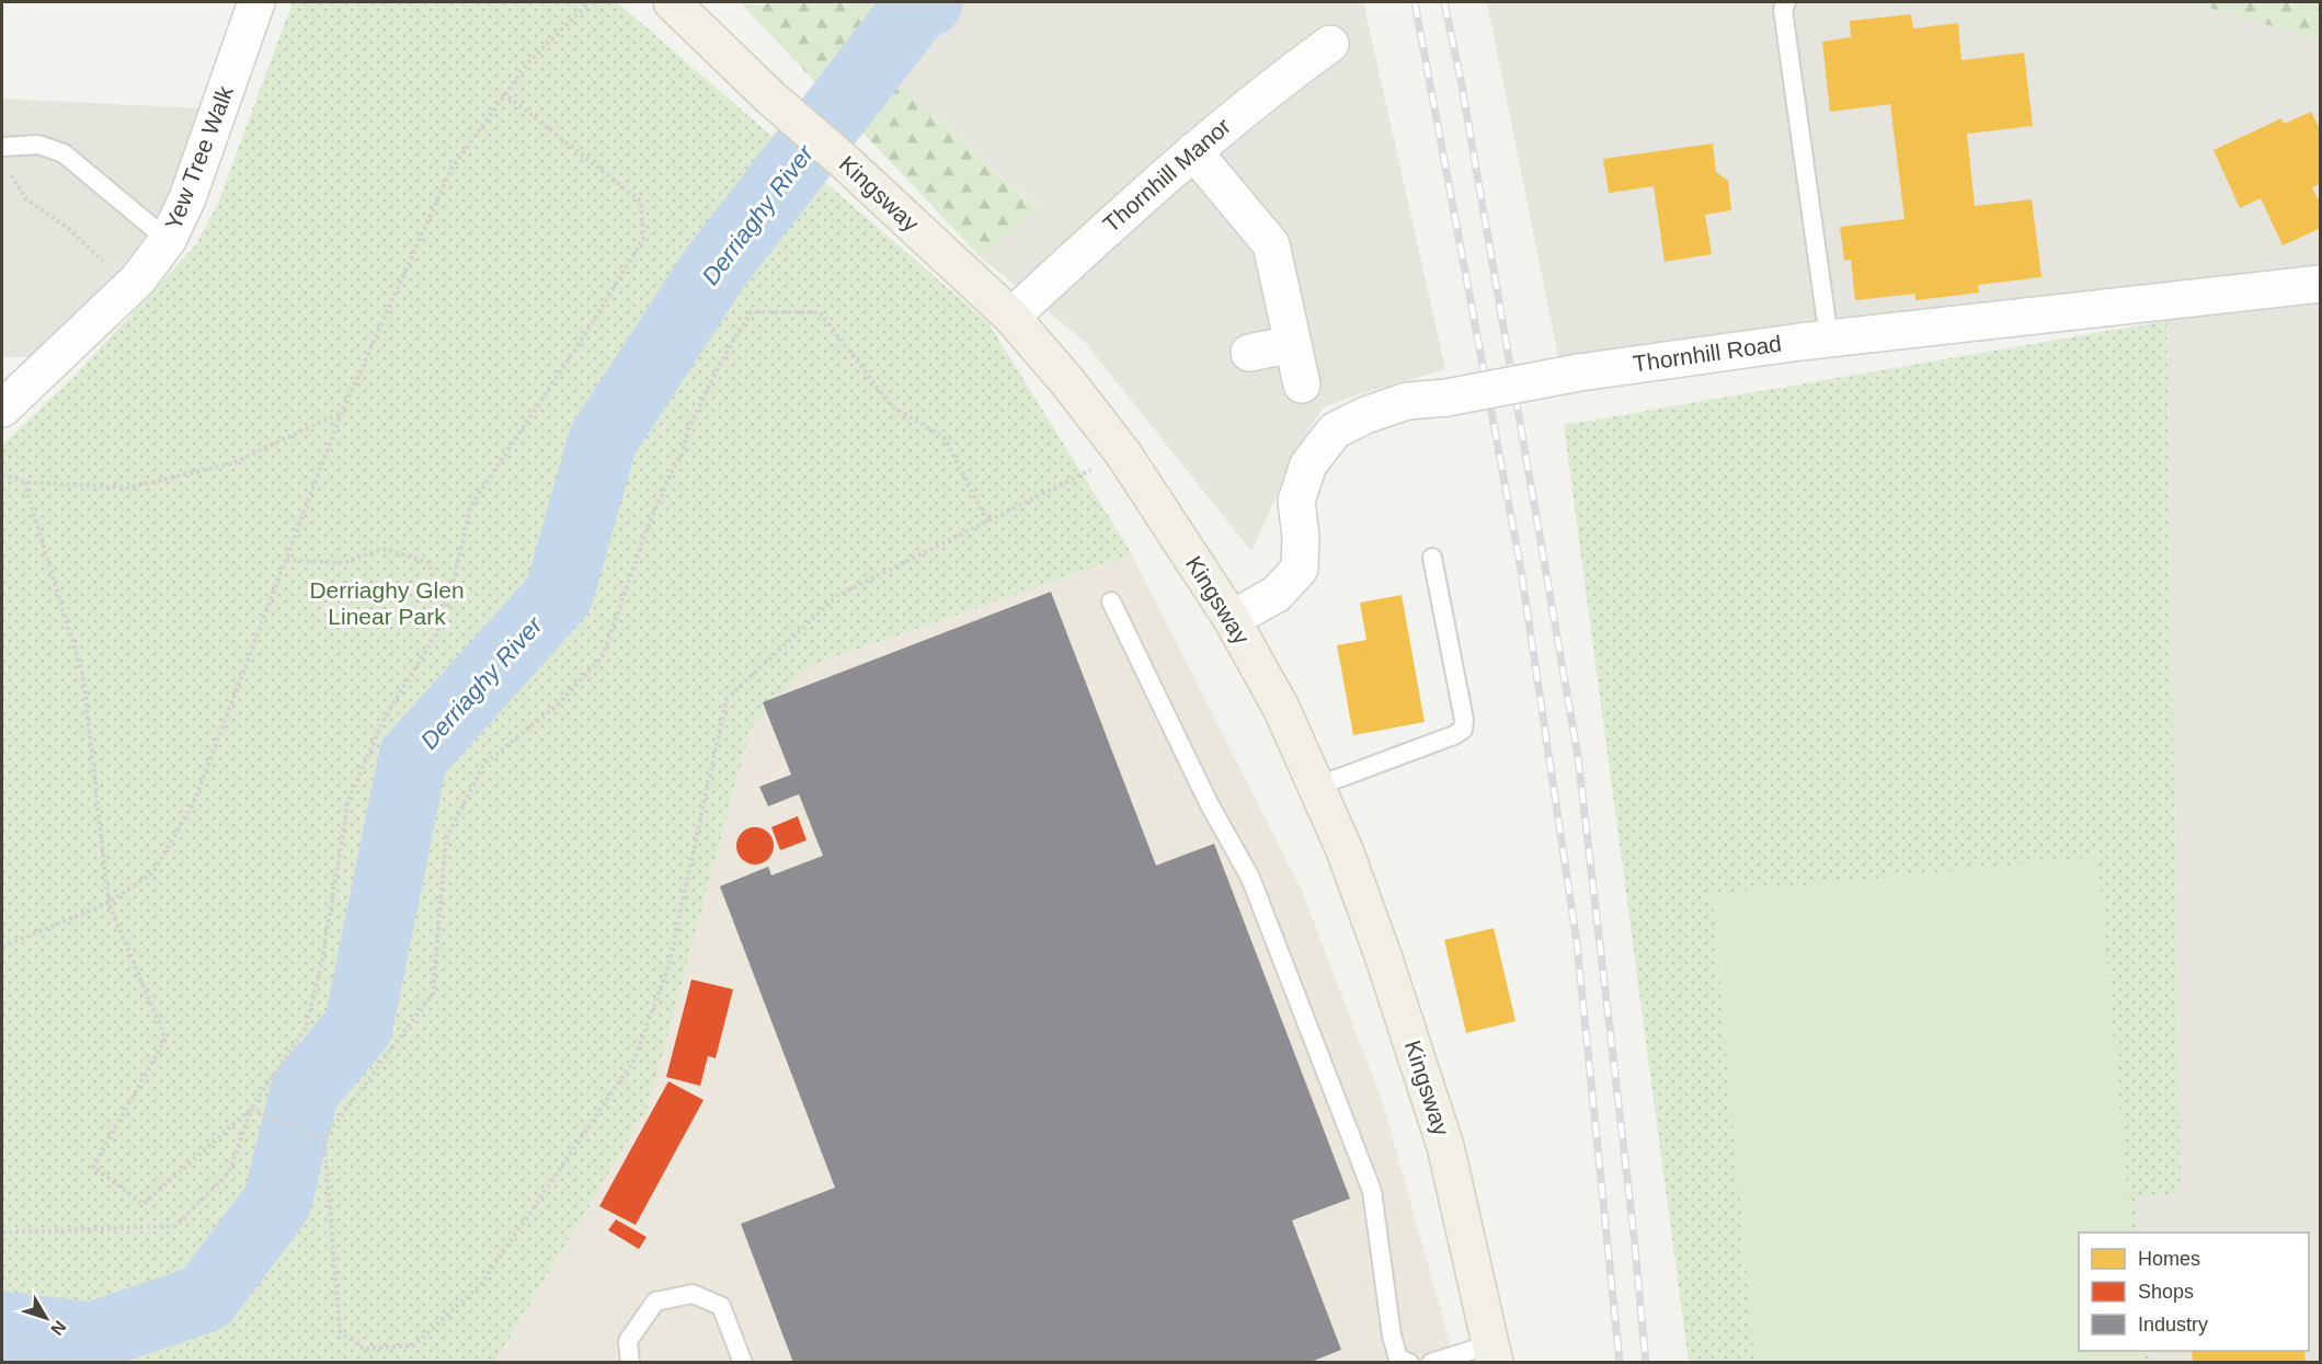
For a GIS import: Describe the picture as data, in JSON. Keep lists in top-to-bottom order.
{
  "streets": {
    "main road": ["Kingsway"],
    "street": ["Yew Tree Walk", "Thornhill Manor", "Thornhill Road"]
  },
  "crossings": [
    ["Thornhill Manor", "Kingsway"],
    ["Kingsway", "Thornhill Road"]
  ],
  "water": ["Derriaghy River"],
  "parks": ["Derriaghy Glen Linear Park"],
  "legend": ["Homes", "Shops", "Industry"],
  "north": "bottom right"
}
